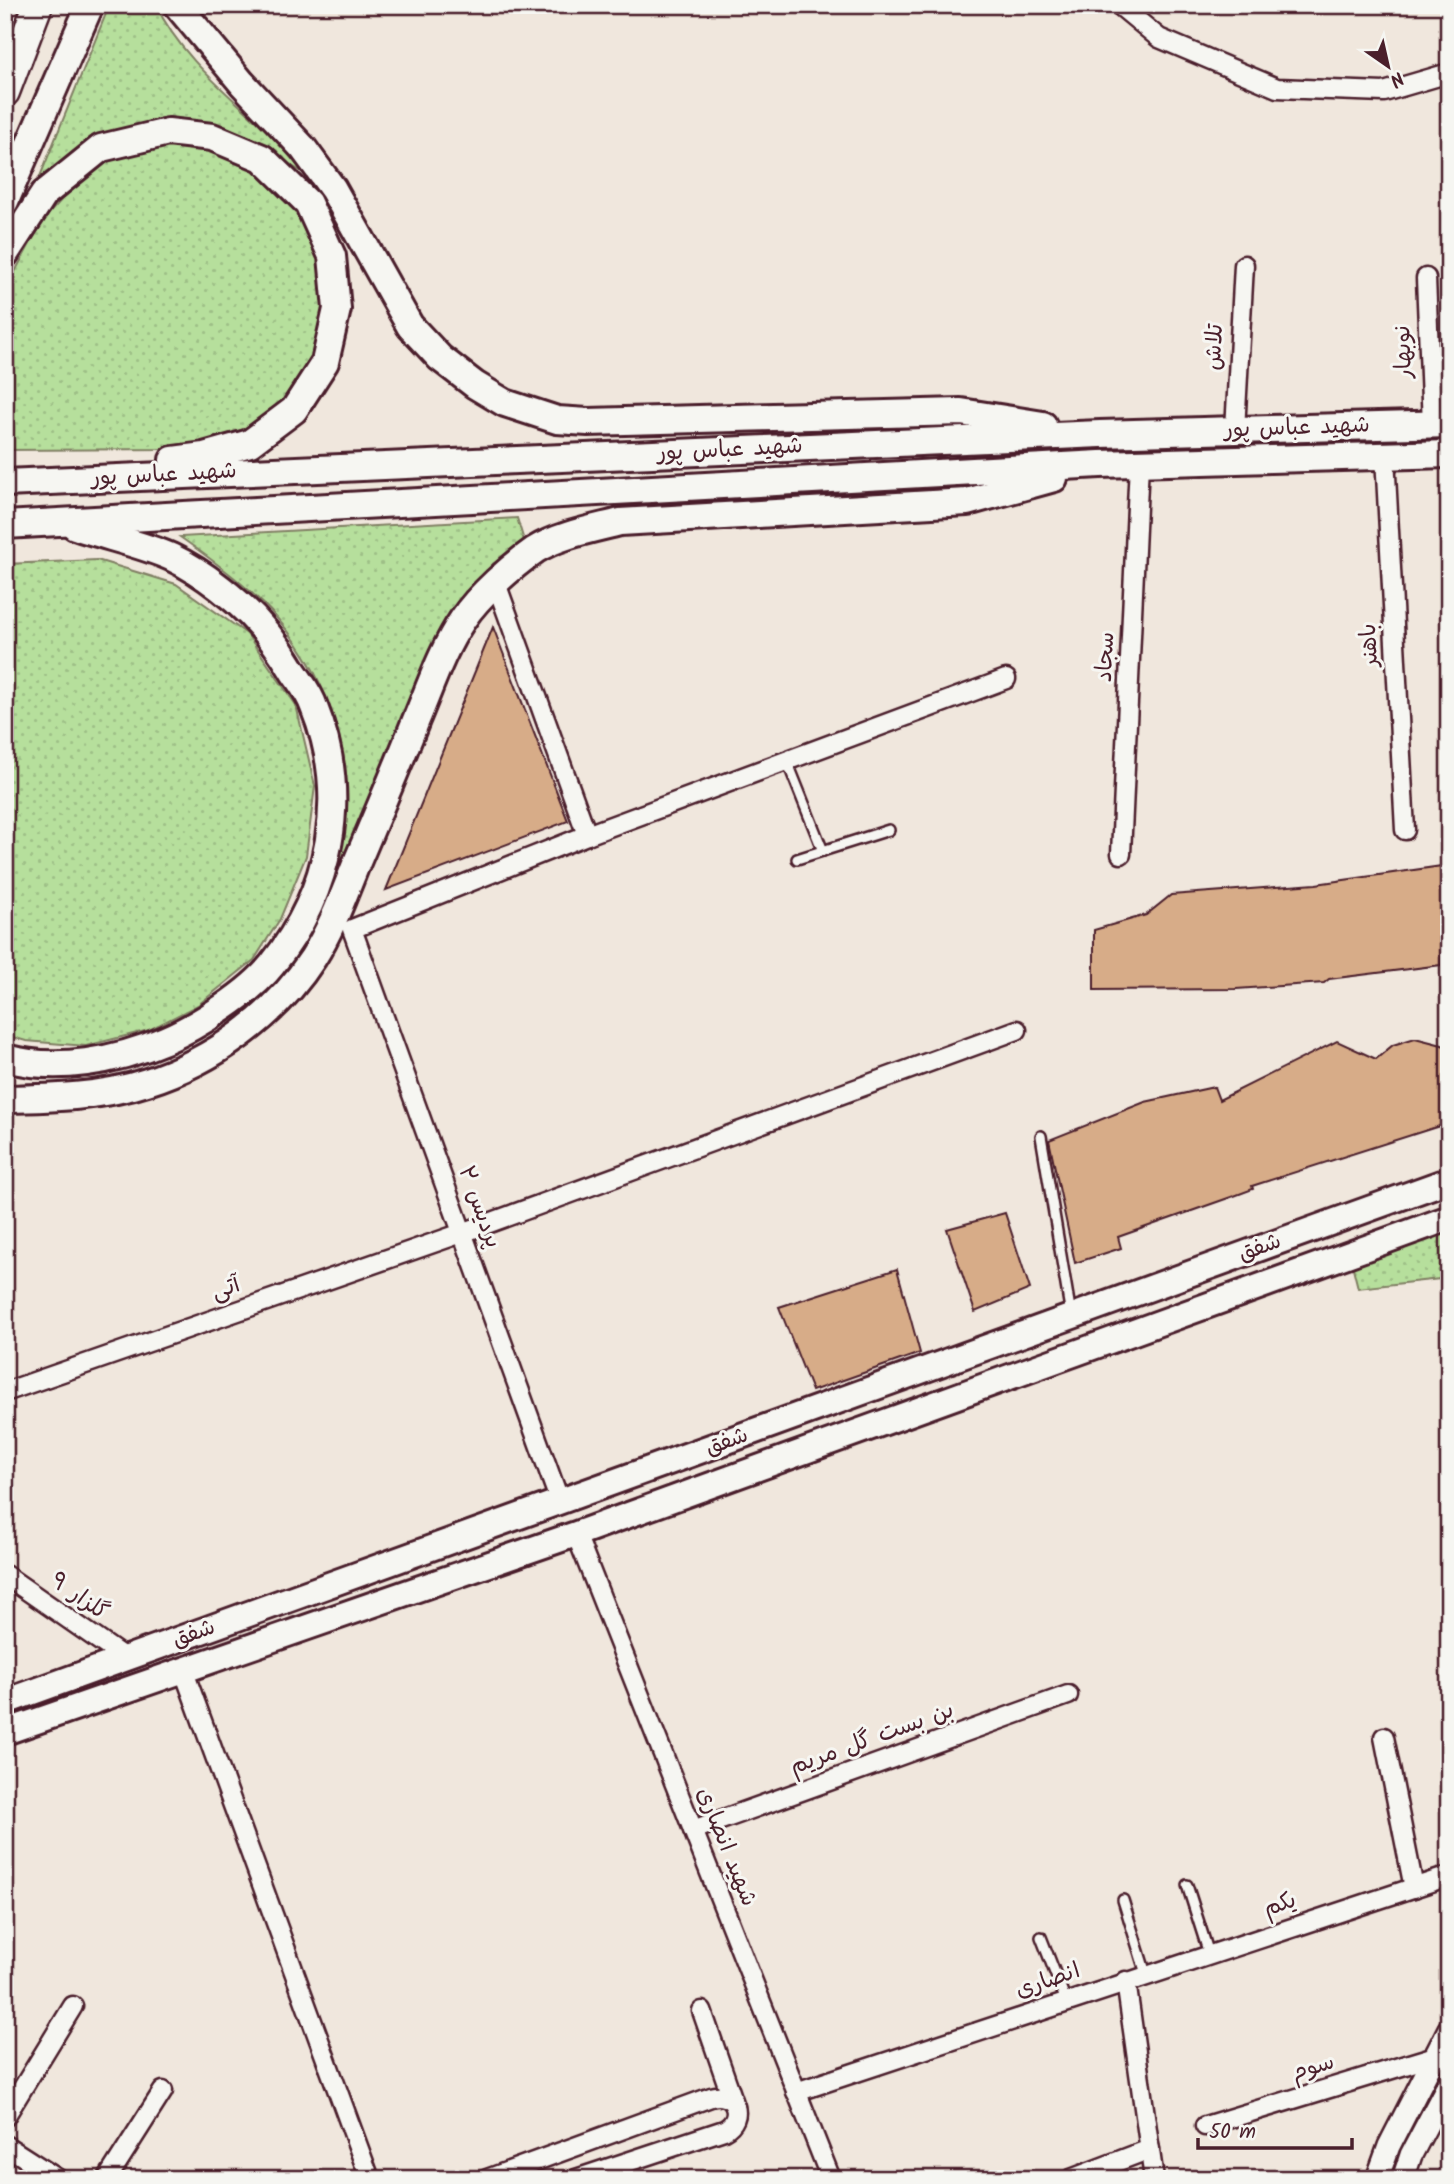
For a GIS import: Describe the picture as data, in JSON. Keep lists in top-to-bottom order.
{
  "streets": {
    "main road": ["شهید عباس پور", "شفق"],
    "street": [
      "تلاش",
      "نوبهار",
      "باهنر",
      "سجاد",
      "پردیس ۲",
      "آتی",
      "گلزار ۹",
      "بن بست گل مریم",
      "شهید انصاری",
      "یکم",
      "انصاری",
      "سوم"
    ]
  },
  "crossings": [
    ["تلاش", "شهید عباس پور"],
    ["نوبهار", "شهید عباس پور"],
    ["شهید عباس پور", "باهنر"],
    ["شهید عباس پور", "سجاد"],
    ["پردیس ۲", "شفق"],
    ["پردیس ۲", "آتی"],
    ["شفق", "گلزار ۹"],
    ["شفق", "شهید انصاری"],
    ["بن بست گل مریم", "شهید انصاری"],
    ["شهید انصاری", "انصاری"],
    ["یکم", "انصاری"]
  ],
  "scale_bar": "50 m",
  "north": "bottom right"
}
